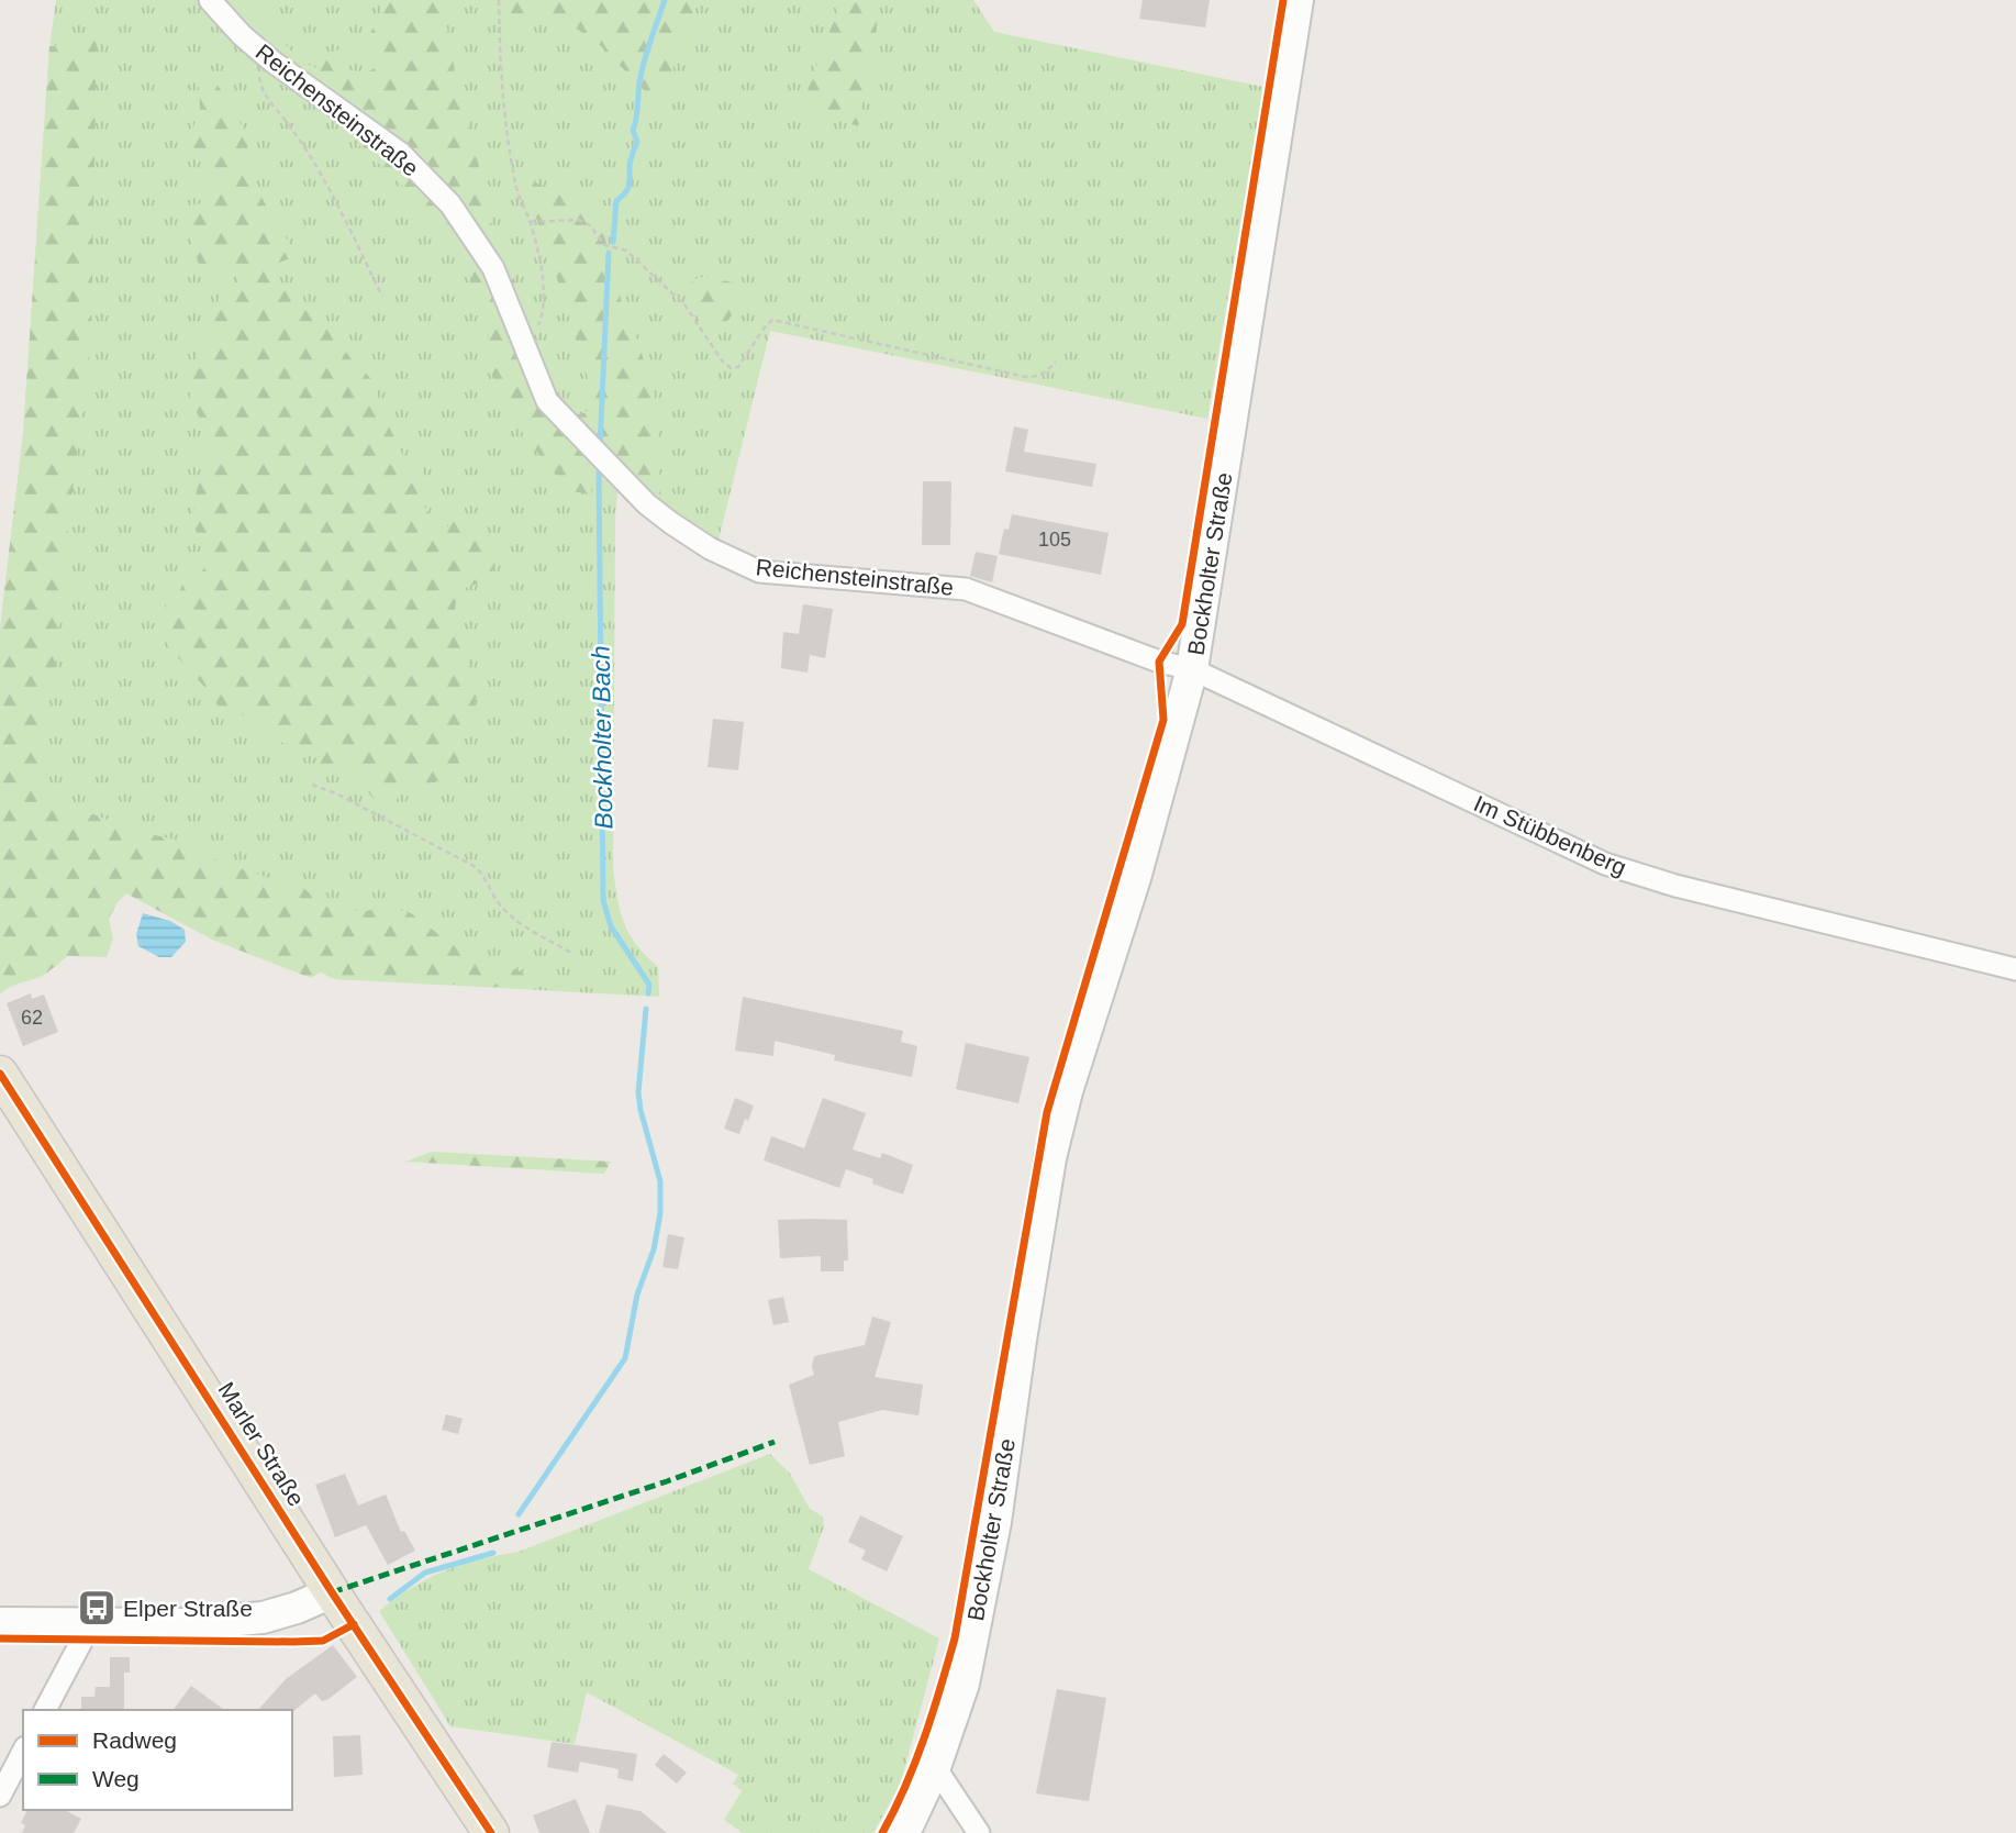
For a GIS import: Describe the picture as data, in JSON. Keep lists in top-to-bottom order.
{
  "streets": {
    "main road": ["Marler Straße"],
    "street": ["Reichensteinstraße", "Bockholter Straße", "Im Stübbenberg"]
  },
  "crossings": [
    ["Reichensteinstraße", "Bockholter Straße"],
    ["Reichensteinstraße", "Im Stübbenberg"],
    ["Bockholter Straße", "Im Stübbenberg"]
  ],
  "water": ["Bockholter Bach"],
  "places": {
    "bus stop": ["Elper Straße"]
  },
  "house_numbers": ["105", "62"],
  "legend": ["Radweg", "Weg"]
}
